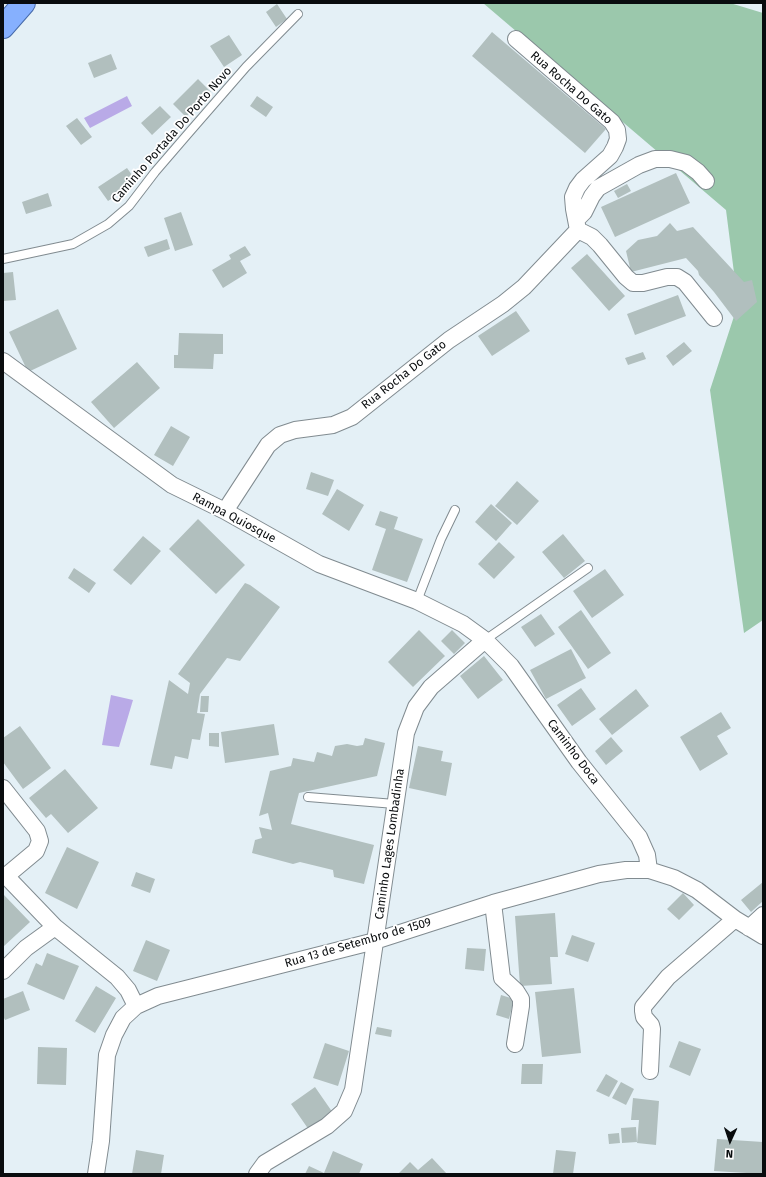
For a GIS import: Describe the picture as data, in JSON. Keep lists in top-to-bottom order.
{
  "streets": {
    "street": [
      "Rua Rocha Do Gato",
      "Rampa Quiosque",
      "Caminho Doca",
      "Caminho Lages Lombadinha",
      "Rua 13 de Setembro de 1509"
    ],
    "lane": ["Caminho Portada Do Porto Novo"]
  },
  "crossings": [
    ["Rua Rocha Do Gato", "Rampa Quiosque"],
    ["Rampa Quiosque", "Caminho Doca"],
    ["Rampa Quiosque", "Caminho Lages Lombadinha"],
    ["Caminho Doca", "Caminho Lages Lombadinha"],
    ["Caminho Doca", "Rua 13 de Setembro de 1509"],
    ["Caminho Lages Lombadinha", "Rua 13 de Setembro de 1509"]
  ],
  "north": "bottom"
}
